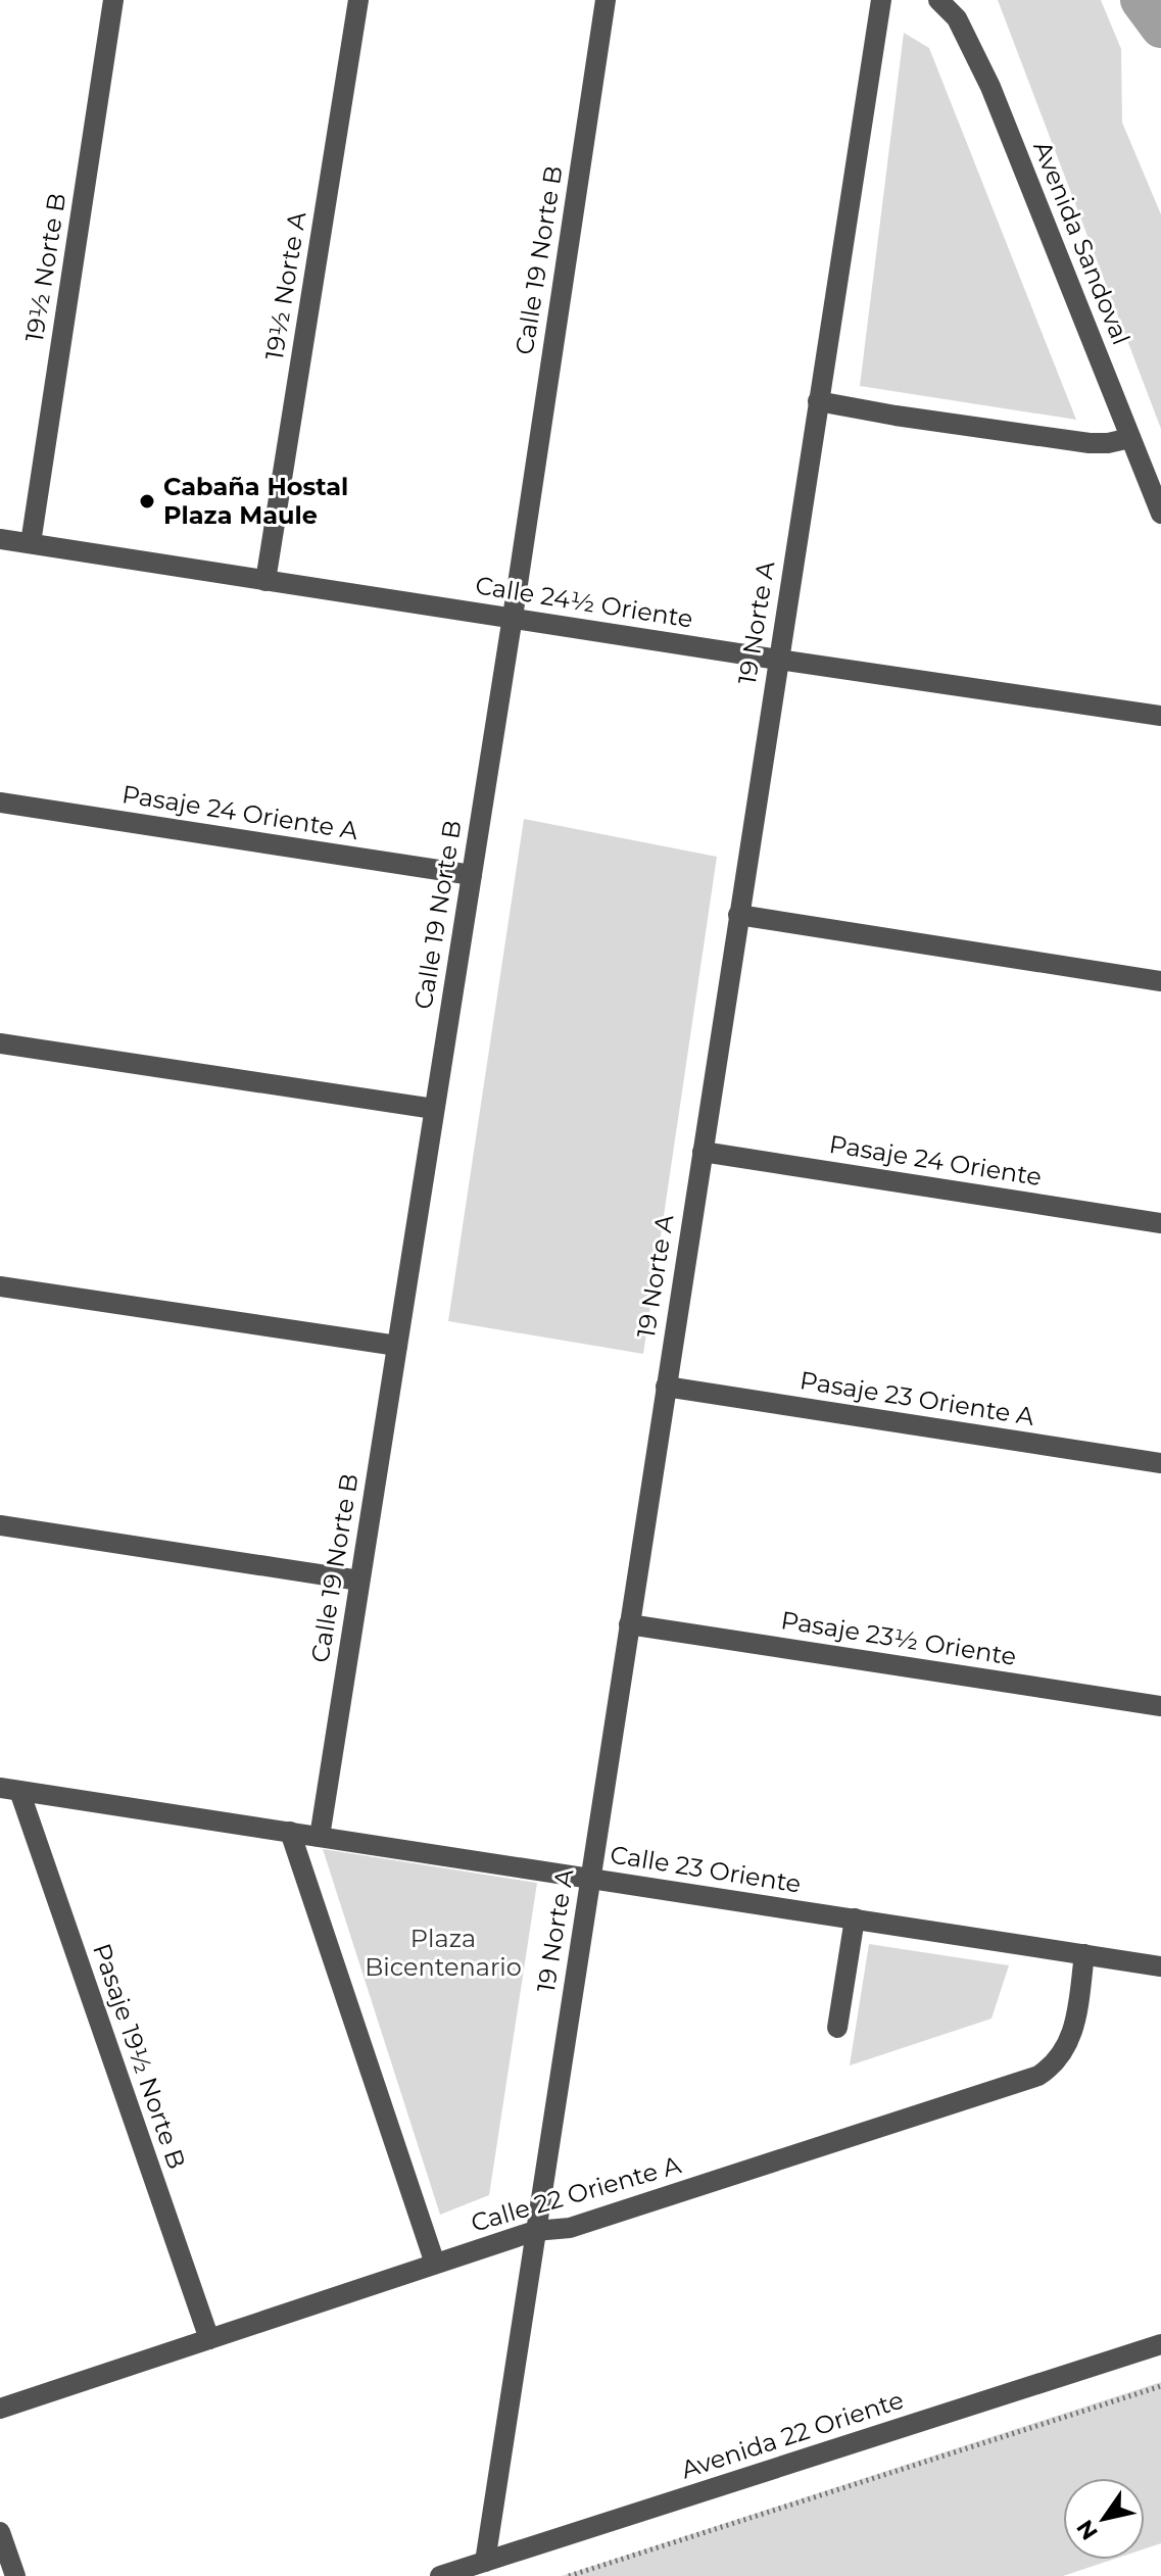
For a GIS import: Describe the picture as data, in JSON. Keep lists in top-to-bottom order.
{
  "streets": {
    "street": [
      "Avenida Sandoval",
      "Calle 19 Norte B",
      "19½ Norte B",
      "19½ Norte A",
      "Calle 24½ Oriente",
      "19 Norte A",
      "Pasaje 24 Oriente A",
      "Pasaje 24 Oriente",
      "Pasaje 23 Oriente A",
      "Pasaje 23½ Oriente",
      "Calle 23 Oriente",
      "Pasaje 19½ Norte B",
      "Calle 22 Oriente A",
      "Avenida 22 Oriente"
    ]
  },
  "crossings": [
    ["Calle 19 Norte B", "Calle 24½ Oriente"],
    ["Calle 19 Norte B", "Pasaje 24 Oriente A"],
    ["Calle 19 Norte B", "Calle 23 Oriente"],
    ["19½ Norte B", "Calle 24½ Oriente"],
    ["19½ Norte A", "Calle 24½ Oriente"],
    ["Calle 24½ Oriente", "19 Norte A"],
    ["19 Norte A", "Pasaje 24 Oriente"],
    ["19 Norte A", "Pasaje 23 Oriente A"],
    ["19 Norte A", "Pasaje 23½ Oriente"],
    ["19 Norte A", "Calle 23 Oriente"],
    ["19 Norte A", "Calle 22 Oriente A"],
    ["19 Norte A", "Avenida 22 Oriente"],
    ["Calle 23 Oriente", "Pasaje 19½ Norte B"],
    ["Calle 23 Oriente", "Calle 22 Oriente A"],
    ["Pasaje 19½ Norte B", "Calle 22 Oriente A"]
  ],
  "parks": ["Plaza Bicentenario"],
  "places": ["Cabaña Hostal Plaza Maule"],
  "north": "bottom left"
}
